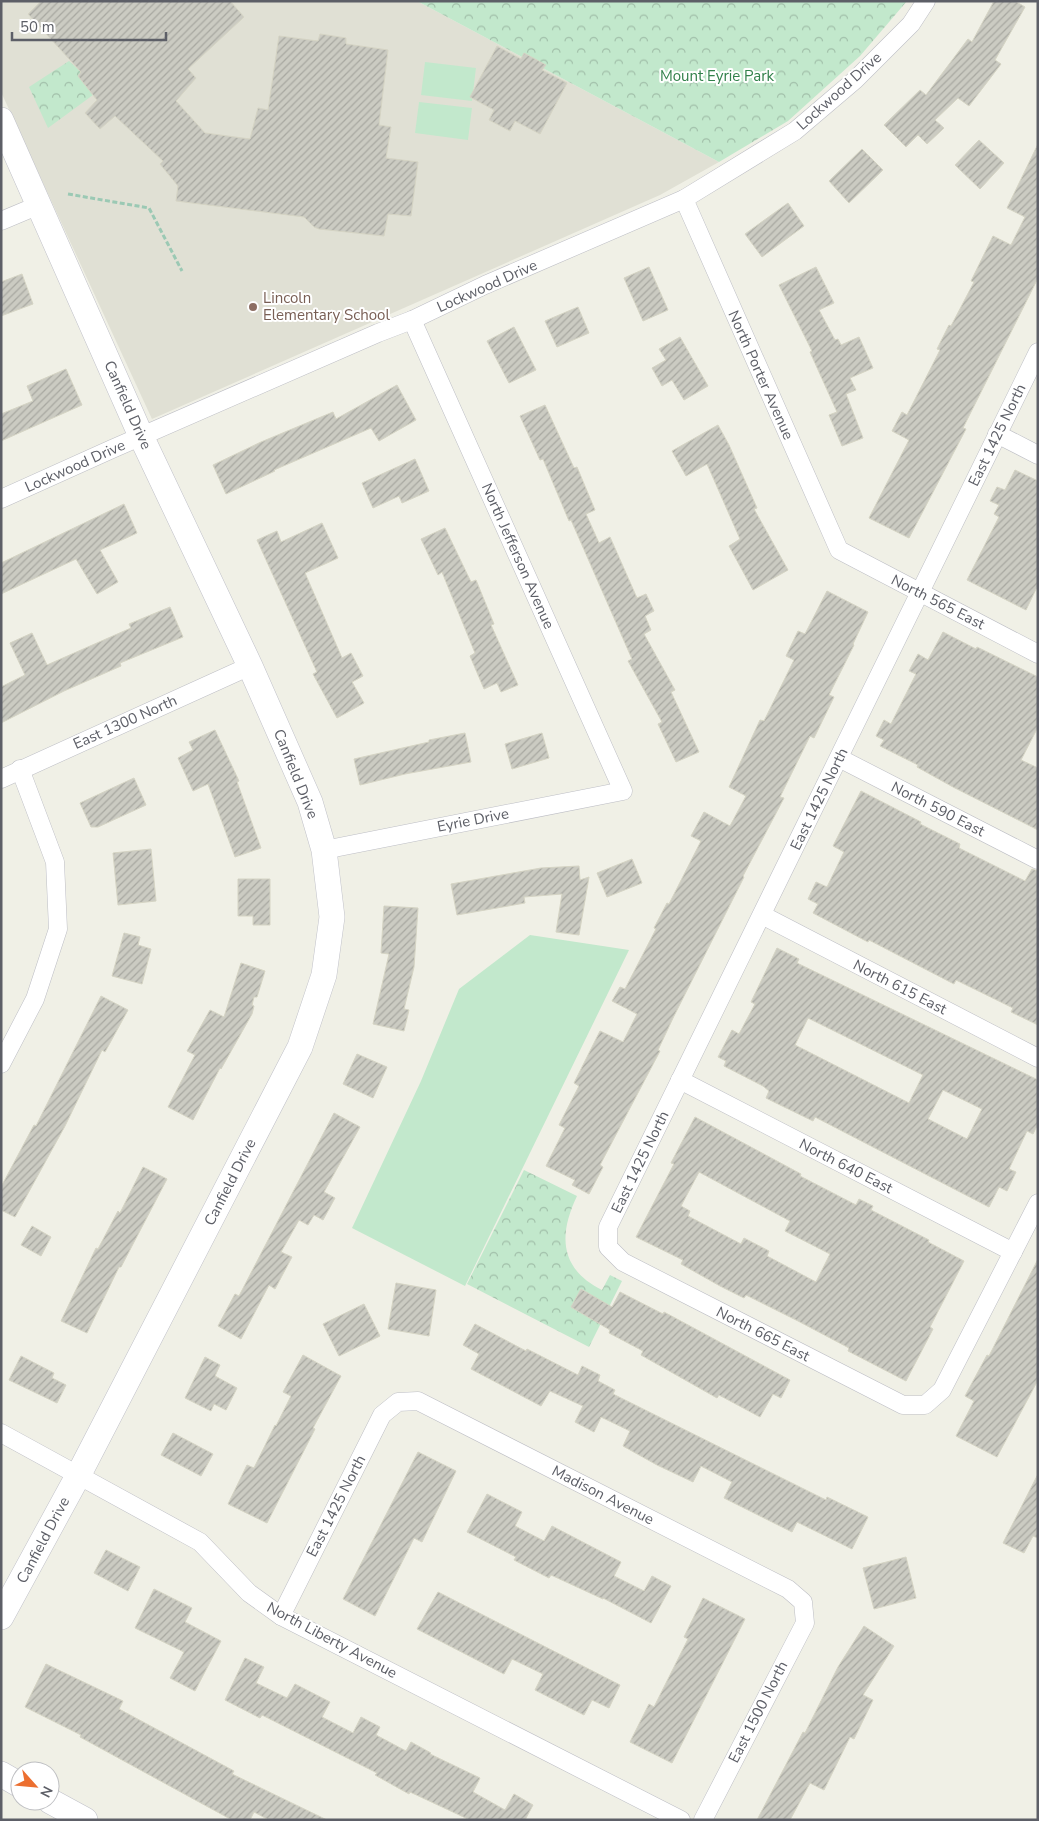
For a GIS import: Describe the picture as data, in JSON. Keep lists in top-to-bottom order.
{
  "streets": {
    "street": [
      "Lockwood Drive",
      "North Porter Avenue",
      "Canfield Drive",
      "East 1425 North",
      "North Jefferson Avenue",
      "North 565 East",
      "East 1300 North",
      "North 590 East",
      "Eyrie Drive",
      "North 615 East",
      "North 640 East",
      "North 665 East",
      "Madison Avenue",
      "North Liberty Avenue",
      "East 1500 North"
    ]
  },
  "crossings": [
    ["Lockwood Drive", "North Porter Avenue"],
    ["Lockwood Drive", "Canfield Drive"],
    ["Lockwood Drive", "North Jefferson Avenue"],
    ["North Porter Avenue", "North 565 East"],
    ["Canfield Drive", "East 1300 North"],
    ["Canfield Drive", "Eyrie Drive"],
    ["Canfield Drive", "North Liberty Avenue"],
    ["East 1425 North", "North 565 East"],
    ["East 1425 North", "North 590 East"],
    ["East 1425 North", "North 615 East"],
    ["East 1425 North", "North 640 East"],
    ["East 1425 North", "North 665 East"],
    ["East 1425 North", "Madison Avenue"],
    ["East 1425 North", "North Liberty Avenue"],
    ["North Jefferson Avenue", "Eyrie Drive"],
    ["North 640 East", "North 665 East"],
    ["Madison Avenue", "East 1500 North"]
  ],
  "parks": ["Mount Eyrie Park"],
  "places": ["Lincoln Elementary School"],
  "scale_bar": "50 m",
  "north": "bottom right"
}
